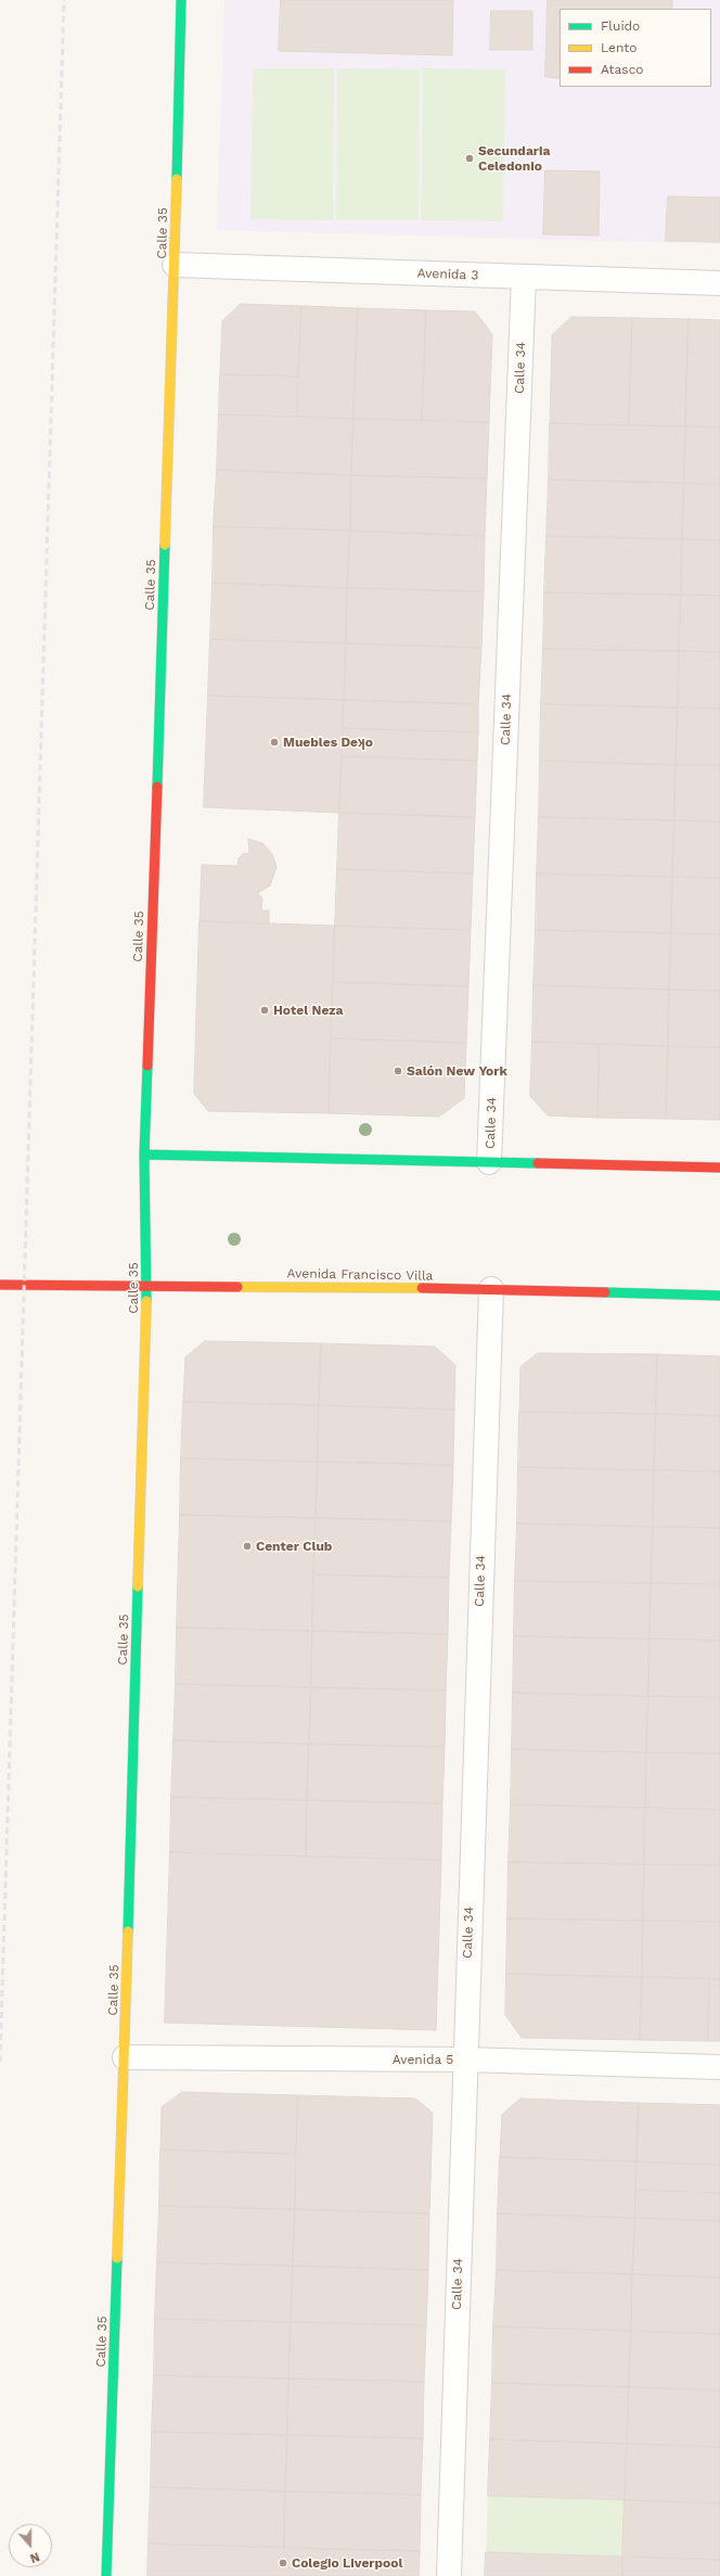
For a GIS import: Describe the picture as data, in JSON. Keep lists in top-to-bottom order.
{
  "streets": {
    "street": [
      "Calle 35",
      "Avenida 3",
      "Calle 34",
      "Avenida Francisco Villa",
      "Avenida 5"
    ]
  },
  "crossings": [
    ["Calle 35", "Avenida 3"],
    ["Calle 35", "Avenida Francisco Villa"],
    ["Calle 35", "Avenida 5"],
    ["Avenida 3", "Calle 34"],
    ["Calle 34", "Avenida Francisco Villa"],
    ["Calle 34", "Avenida 5"]
  ],
  "places": [
    "Secundaria Celedonio",
    "Muebles Deʞo",
    "Hotel Neza",
    "Salón New York",
    "Center Club",
    "Colegio Liverpool"
  ],
  "legend": ["Fluido", "Lento", "Atasco"],
  "north": "bottom"
}
